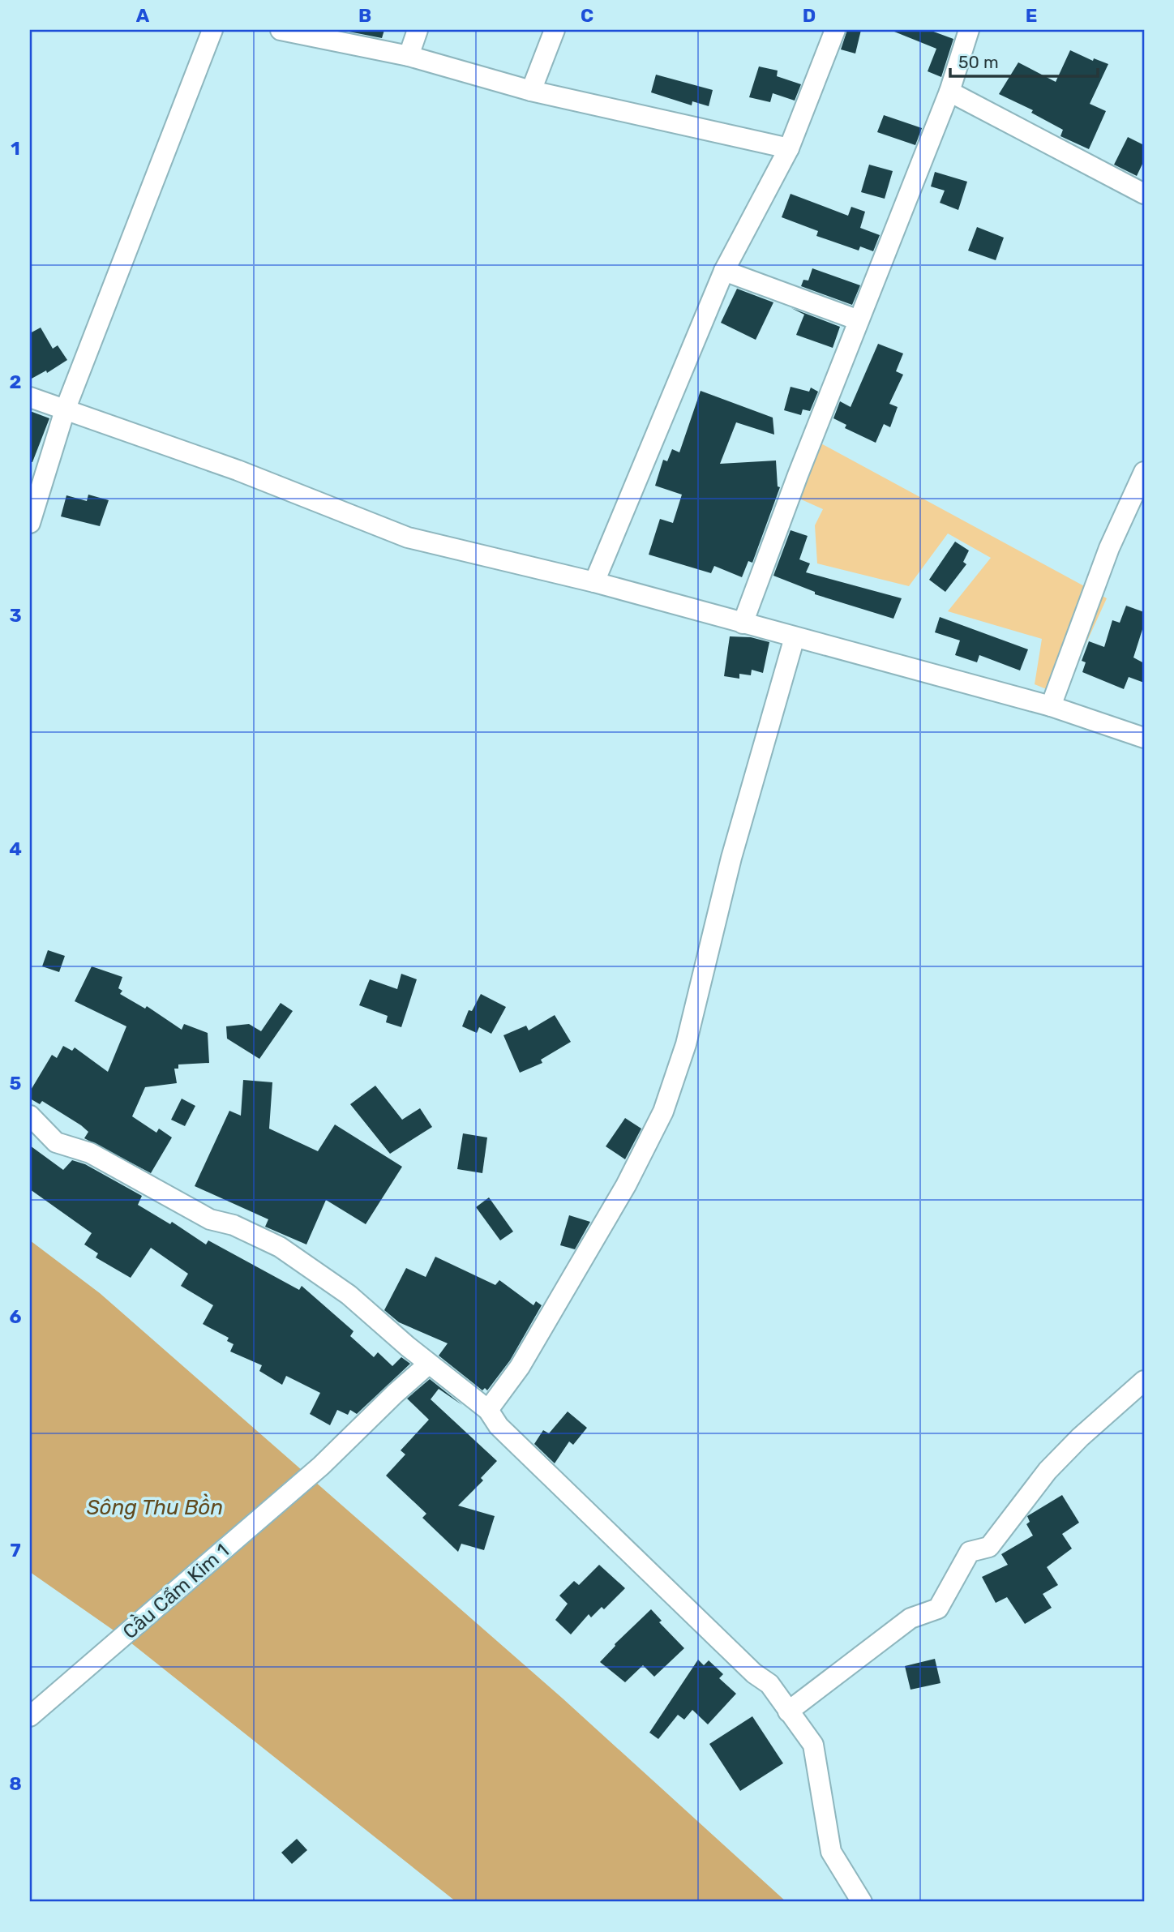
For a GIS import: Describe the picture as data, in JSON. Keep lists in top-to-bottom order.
{
  "streets": {
    "street": ["Cầu Cẩm Kim 1"]
  },
  "water": ["Sông Thu Bồn"],
  "scale_bar": "50 m",
  "grid": {
    "columns": [
      "A",
      "B",
      "C",
      "D",
      "E"
    ],
    "rows": [
      "1",
      "2",
      "3",
      "4",
      "5",
      "6",
      "7",
      "8"
    ]
  }
}
